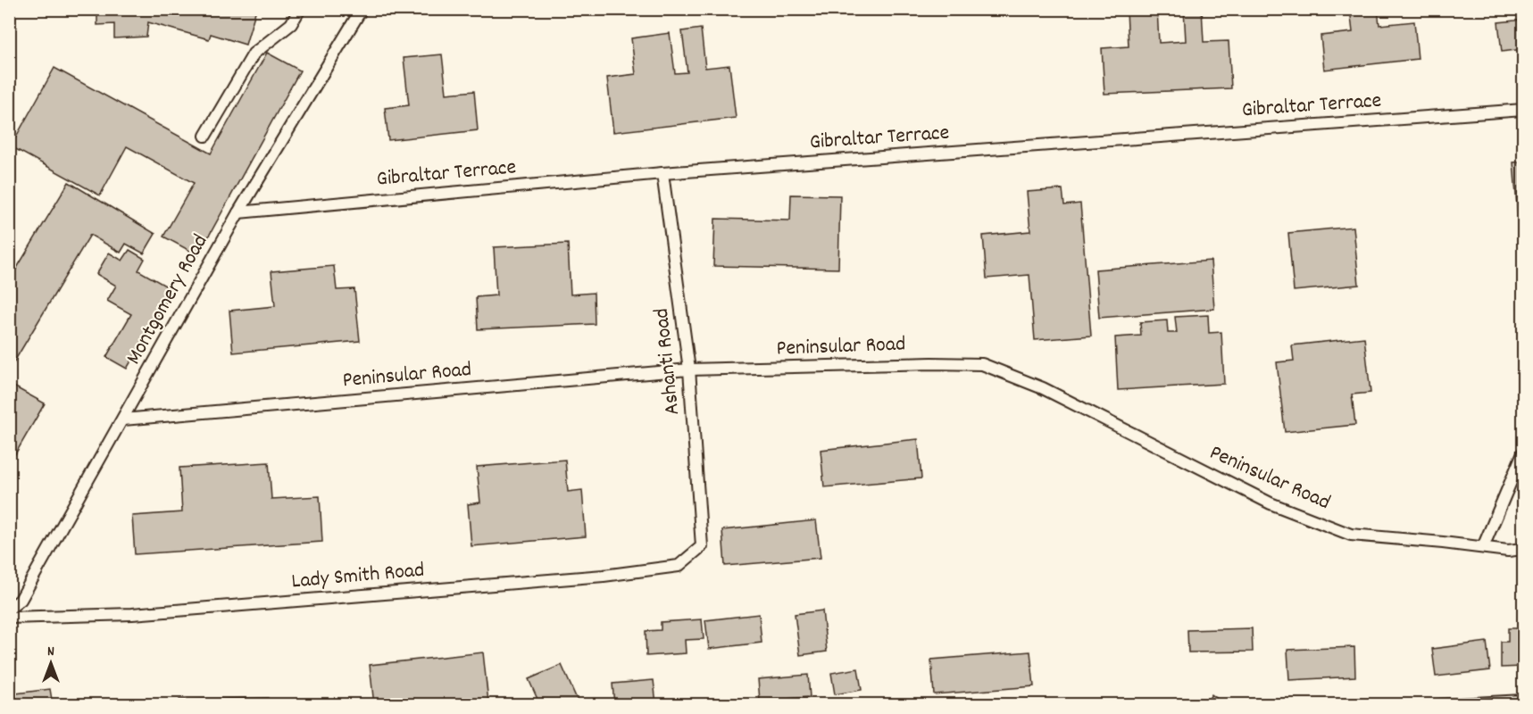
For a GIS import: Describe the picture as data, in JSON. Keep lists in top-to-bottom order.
{
  "streets": {
    "lane": [
      "Gibraltar Terrace",
      "Montgomery Road",
      "Peninsular Road",
      "Ashanti Road",
      "Lady Smith Road"
    ]
  },
  "crossings": [
    ["Gibraltar Terrace", "Montgomery Road"],
    ["Gibraltar Terrace", "Ashanti Road"],
    ["Montgomery Road", "Peninsular Road"],
    ["Peninsular Road", "Ashanti Road"],
    ["Ashanti Road", "Lady Smith Road"]
  ],
  "north": "top"
}
